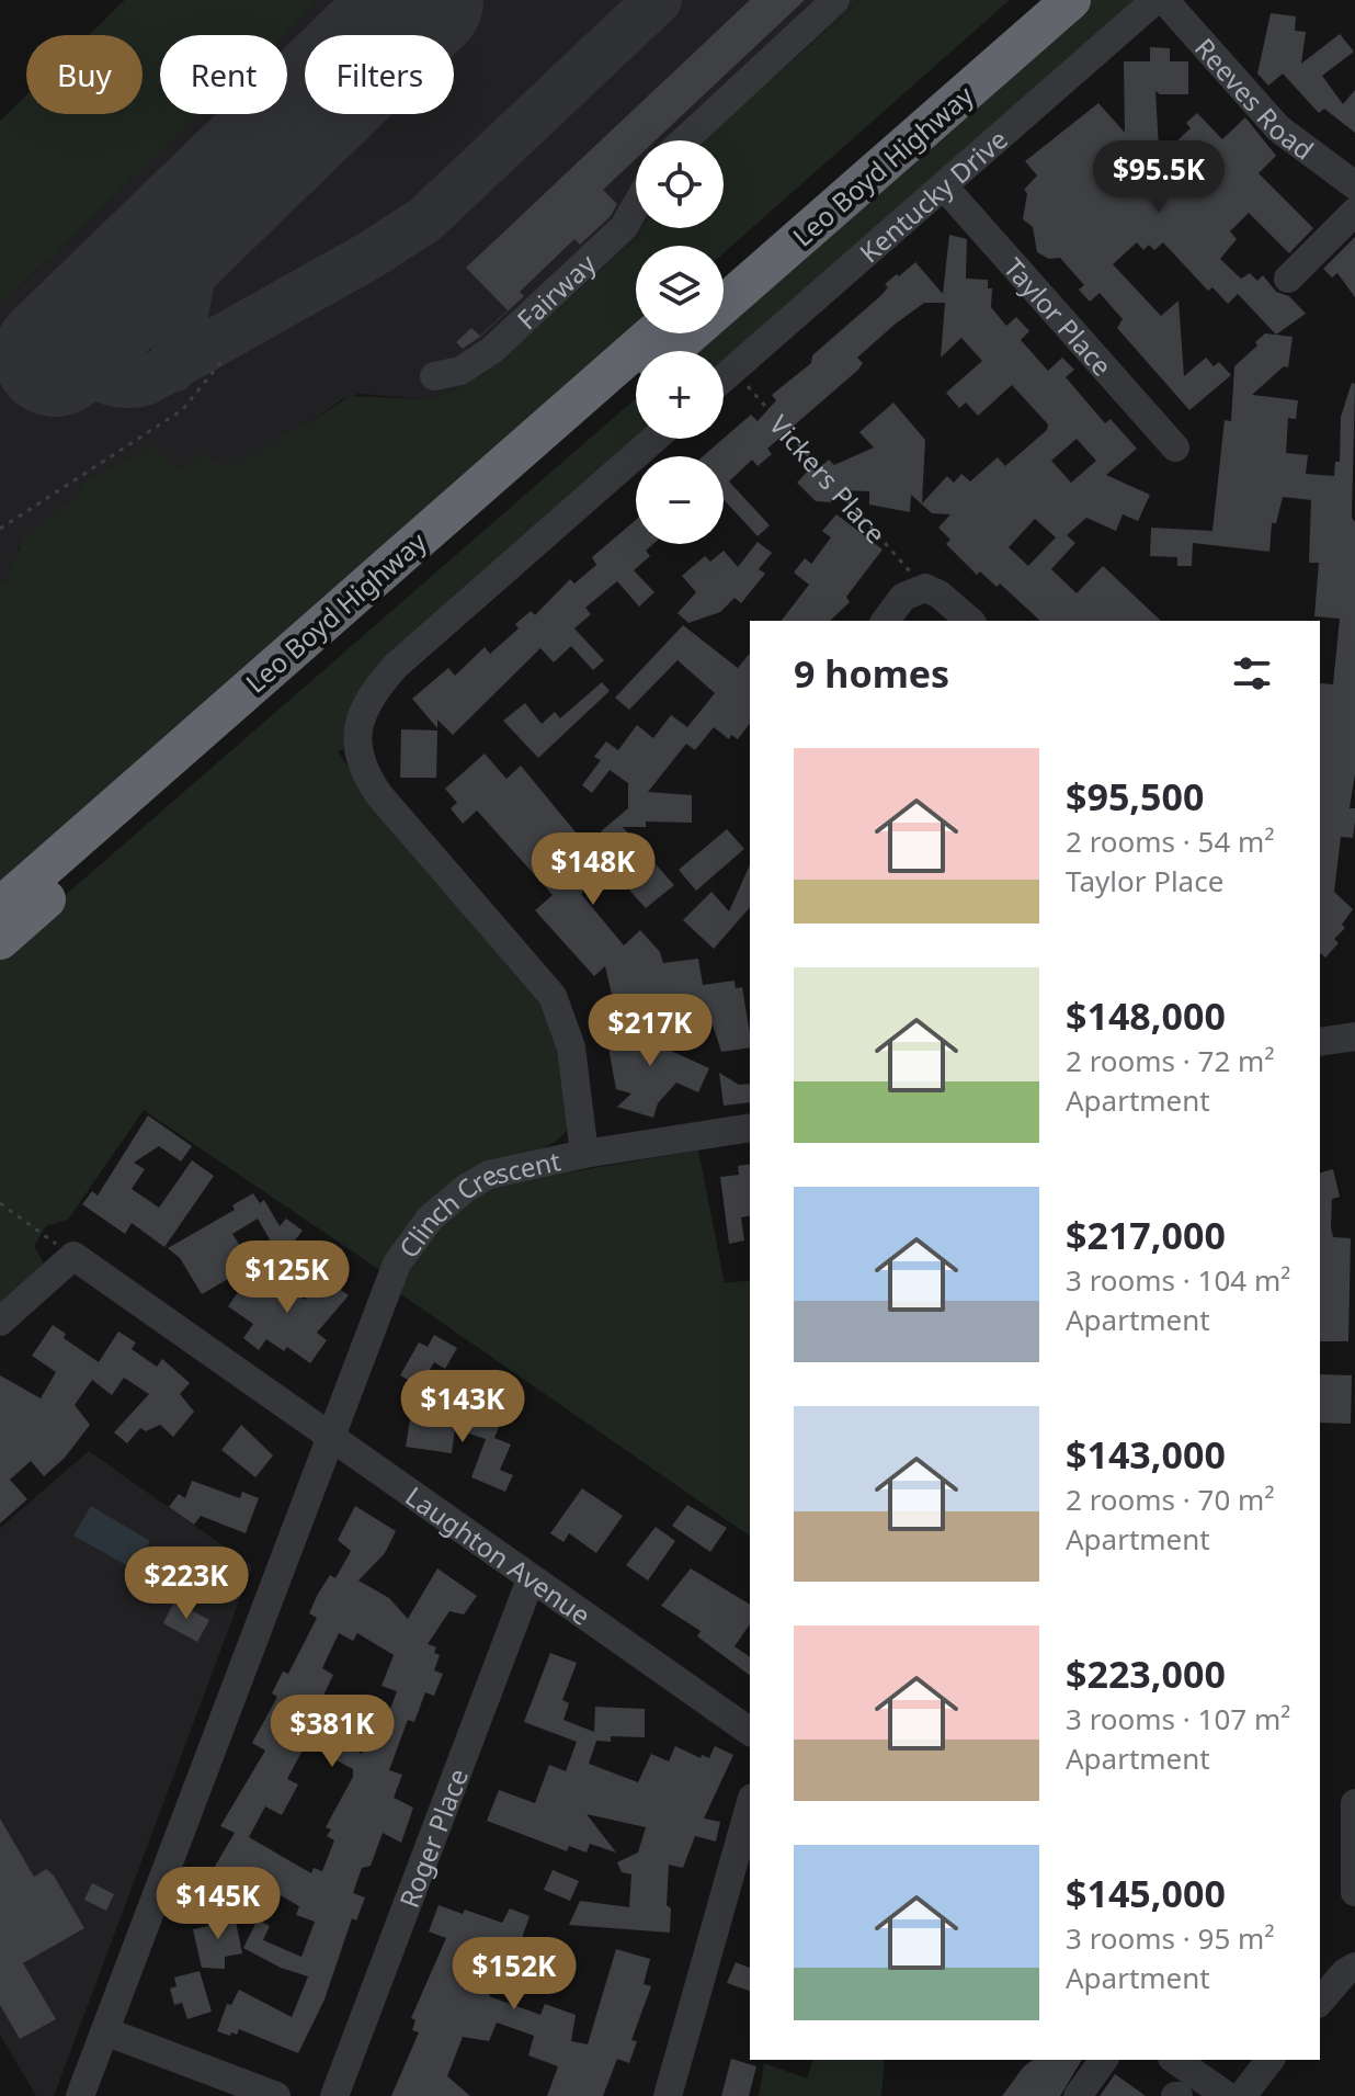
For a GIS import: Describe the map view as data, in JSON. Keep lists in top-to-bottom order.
{
  "streets": {
    "highway": ["Leo Boyd Highway"],
    "street": [
      "Reeves Road",
      "Kentucky Drive",
      "Fairway",
      "Taylor Place",
      "Clinch Crescent",
      "Laughton Avenue",
      "Roger Place"
    ],
    "path": ["Vickers Place"]
  },
  "crossings": [
    ["Kentucky Drive", "Taylor Place"],
    ["Kentucky Drive", "Vickers Place"],
    ["Clinch Crescent", "Laughton Avenue"],
    ["Laughton Avenue", "Roger Place"]
  ],
  "page": {
    "chip": ["Buy", "Rent", "Filters"],
    "map_buttons": ["+", "−"],
    "price": [
      "$95.5K",
      "$148K",
      "$217K",
      "$125K",
      "$143K",
      "$223K",
      "$381K",
      "$145K",
      "$152K"
    ],
    "heading": "9 homes",
    "list": [
      {
        "name": "$95,500",
        "note": "2 rooms · 54 m² · Taylor Place"
      },
      {
        "name": "$148,000",
        "note": "2 rooms · 72 m² · Apartment"
      },
      {
        "name": "$217,000",
        "note": "3 rooms · 104 m² · Apartment"
      },
      {
        "name": "$143,000",
        "note": "2 rooms · 70 m² · Apartment"
      },
      {
        "name": "$223,000",
        "note": "3 rooms · 107 m² · Apartment"
      },
      {
        "name": "$145,000",
        "note": "3 rooms · 95 m² · Apartment"
      }
    ]
  }
}
